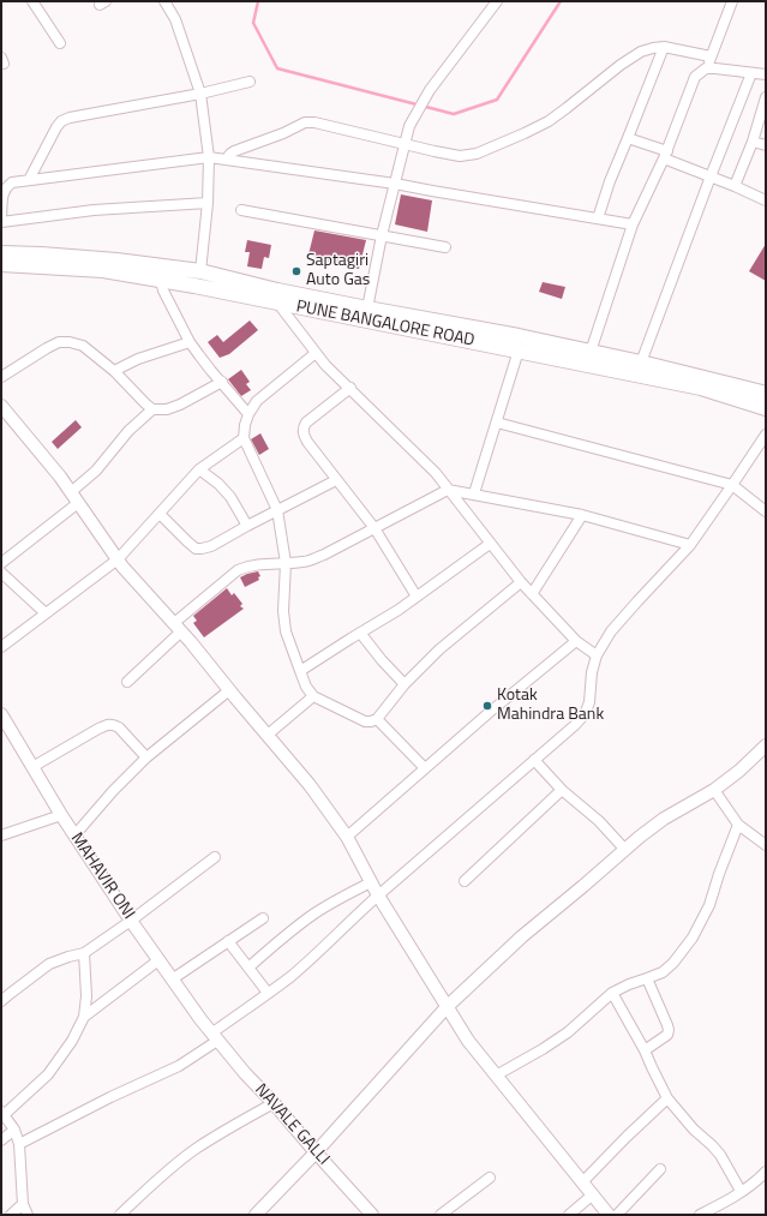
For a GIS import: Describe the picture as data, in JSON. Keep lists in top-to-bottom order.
{
  "streets": {
    "main road": ["PUNE BANGALORE ROAD"],
    "street": ["MAHAVIR ONI", "NAVALE GALLI"]
  },
  "crossings": [
    ["MAHAVIR ONI", "NAVALE GALLI"]
  ],
  "places": ["Saptagiri Auto Gas", "Kotak Mahindra Bank"]
}
